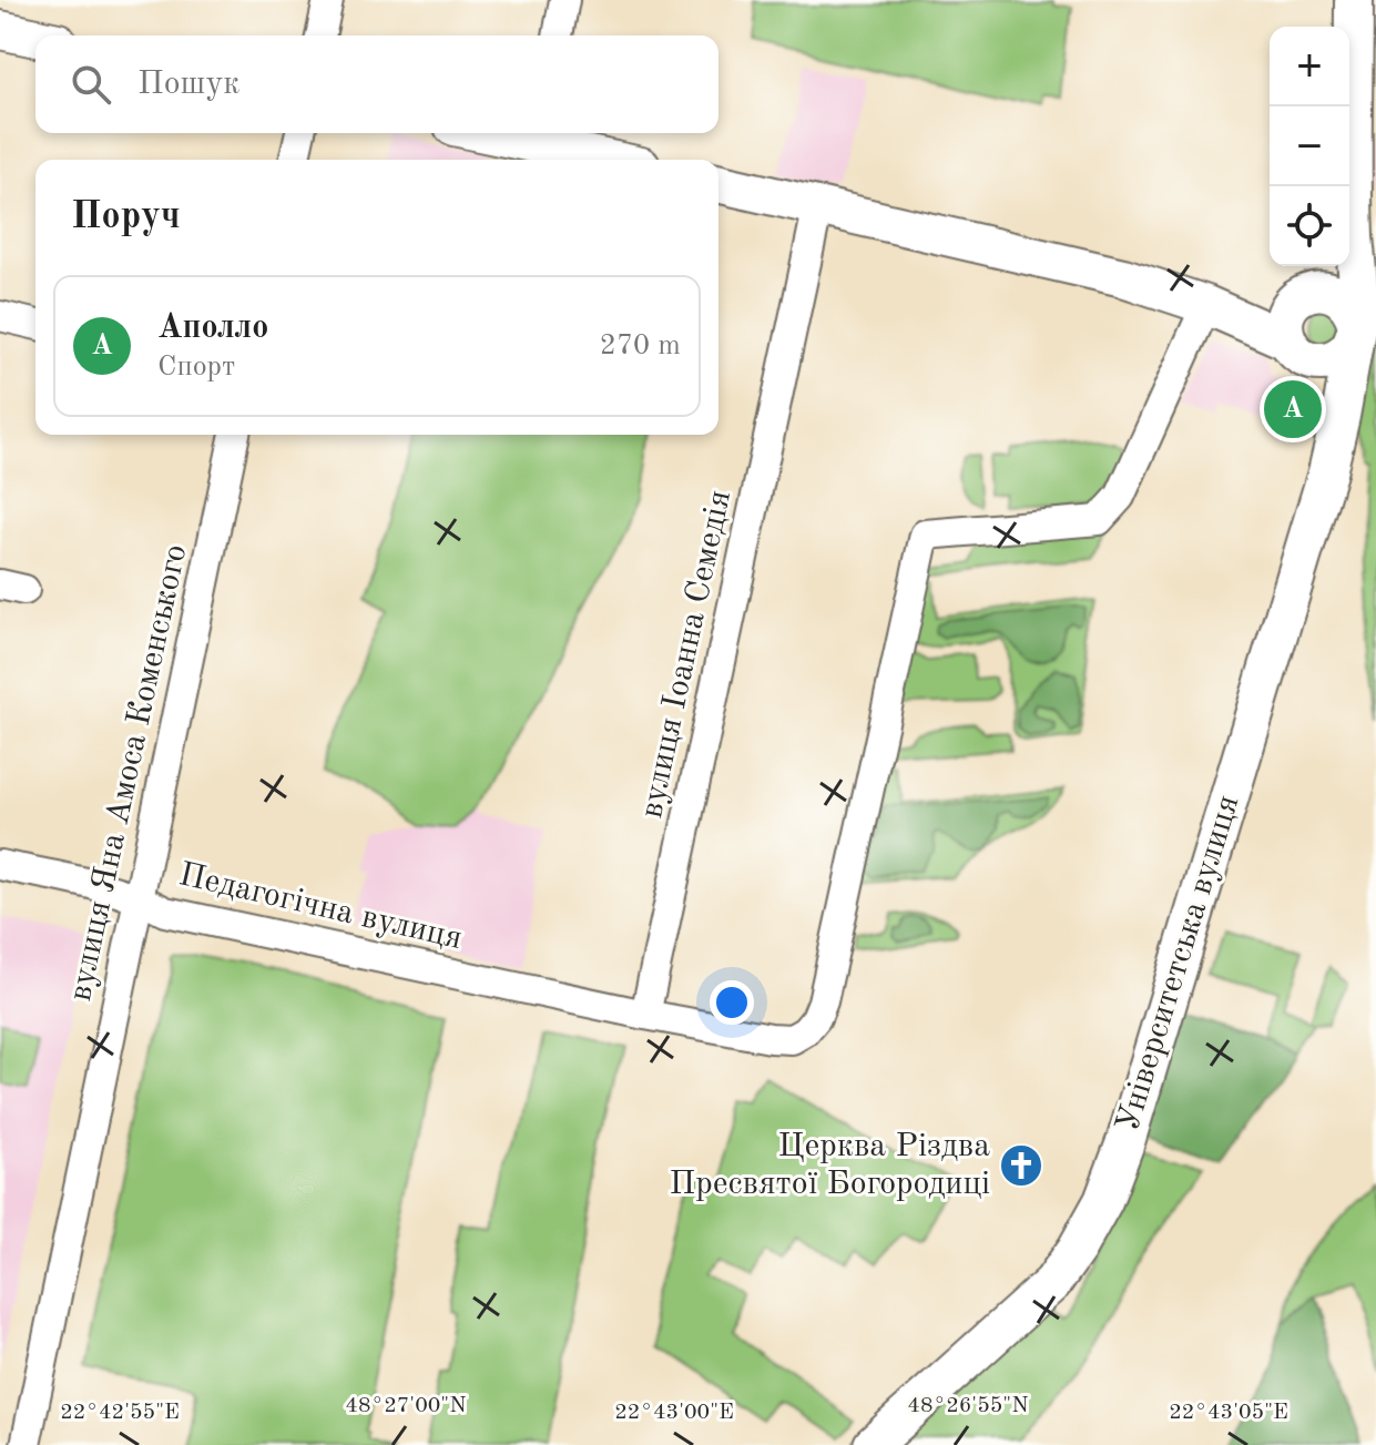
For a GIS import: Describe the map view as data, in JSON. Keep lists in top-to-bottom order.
{
  "streets": {
    "main road": ["Університетська вулиця"],
    "street": ["вулиця Іоанна Семедія", "вулиця Яна Амоса Коменського", "Педагогічна вулиця"]
  },
  "crossings": [
    ["вулиця Іоанна Семедія", "Педагогічна вулиця"],
    ["вулиця Яна Амоса Коменського", "Педагогічна вулиця"]
  ],
  "places": {
    "church": ["Церква Різдва Пресвятої Богородиці"]
  },
  "page": {
    "map_buttons": ["+", "−"],
    "search": "Пошук",
    "heading": "Поруч",
    "list": [
      {
        "mark": "A",
        "name": "Аполло",
        "note": "Спорт",
        "value": "270 m"
      }
    ],
    "pins": "A"
  },
  "coordinates": [
    "48°27'00\"N",
    "48°26'55\"N",
    "22°42'55\"E",
    "22°43'00\"E",
    "22°43'05\"E"
  ]
}
